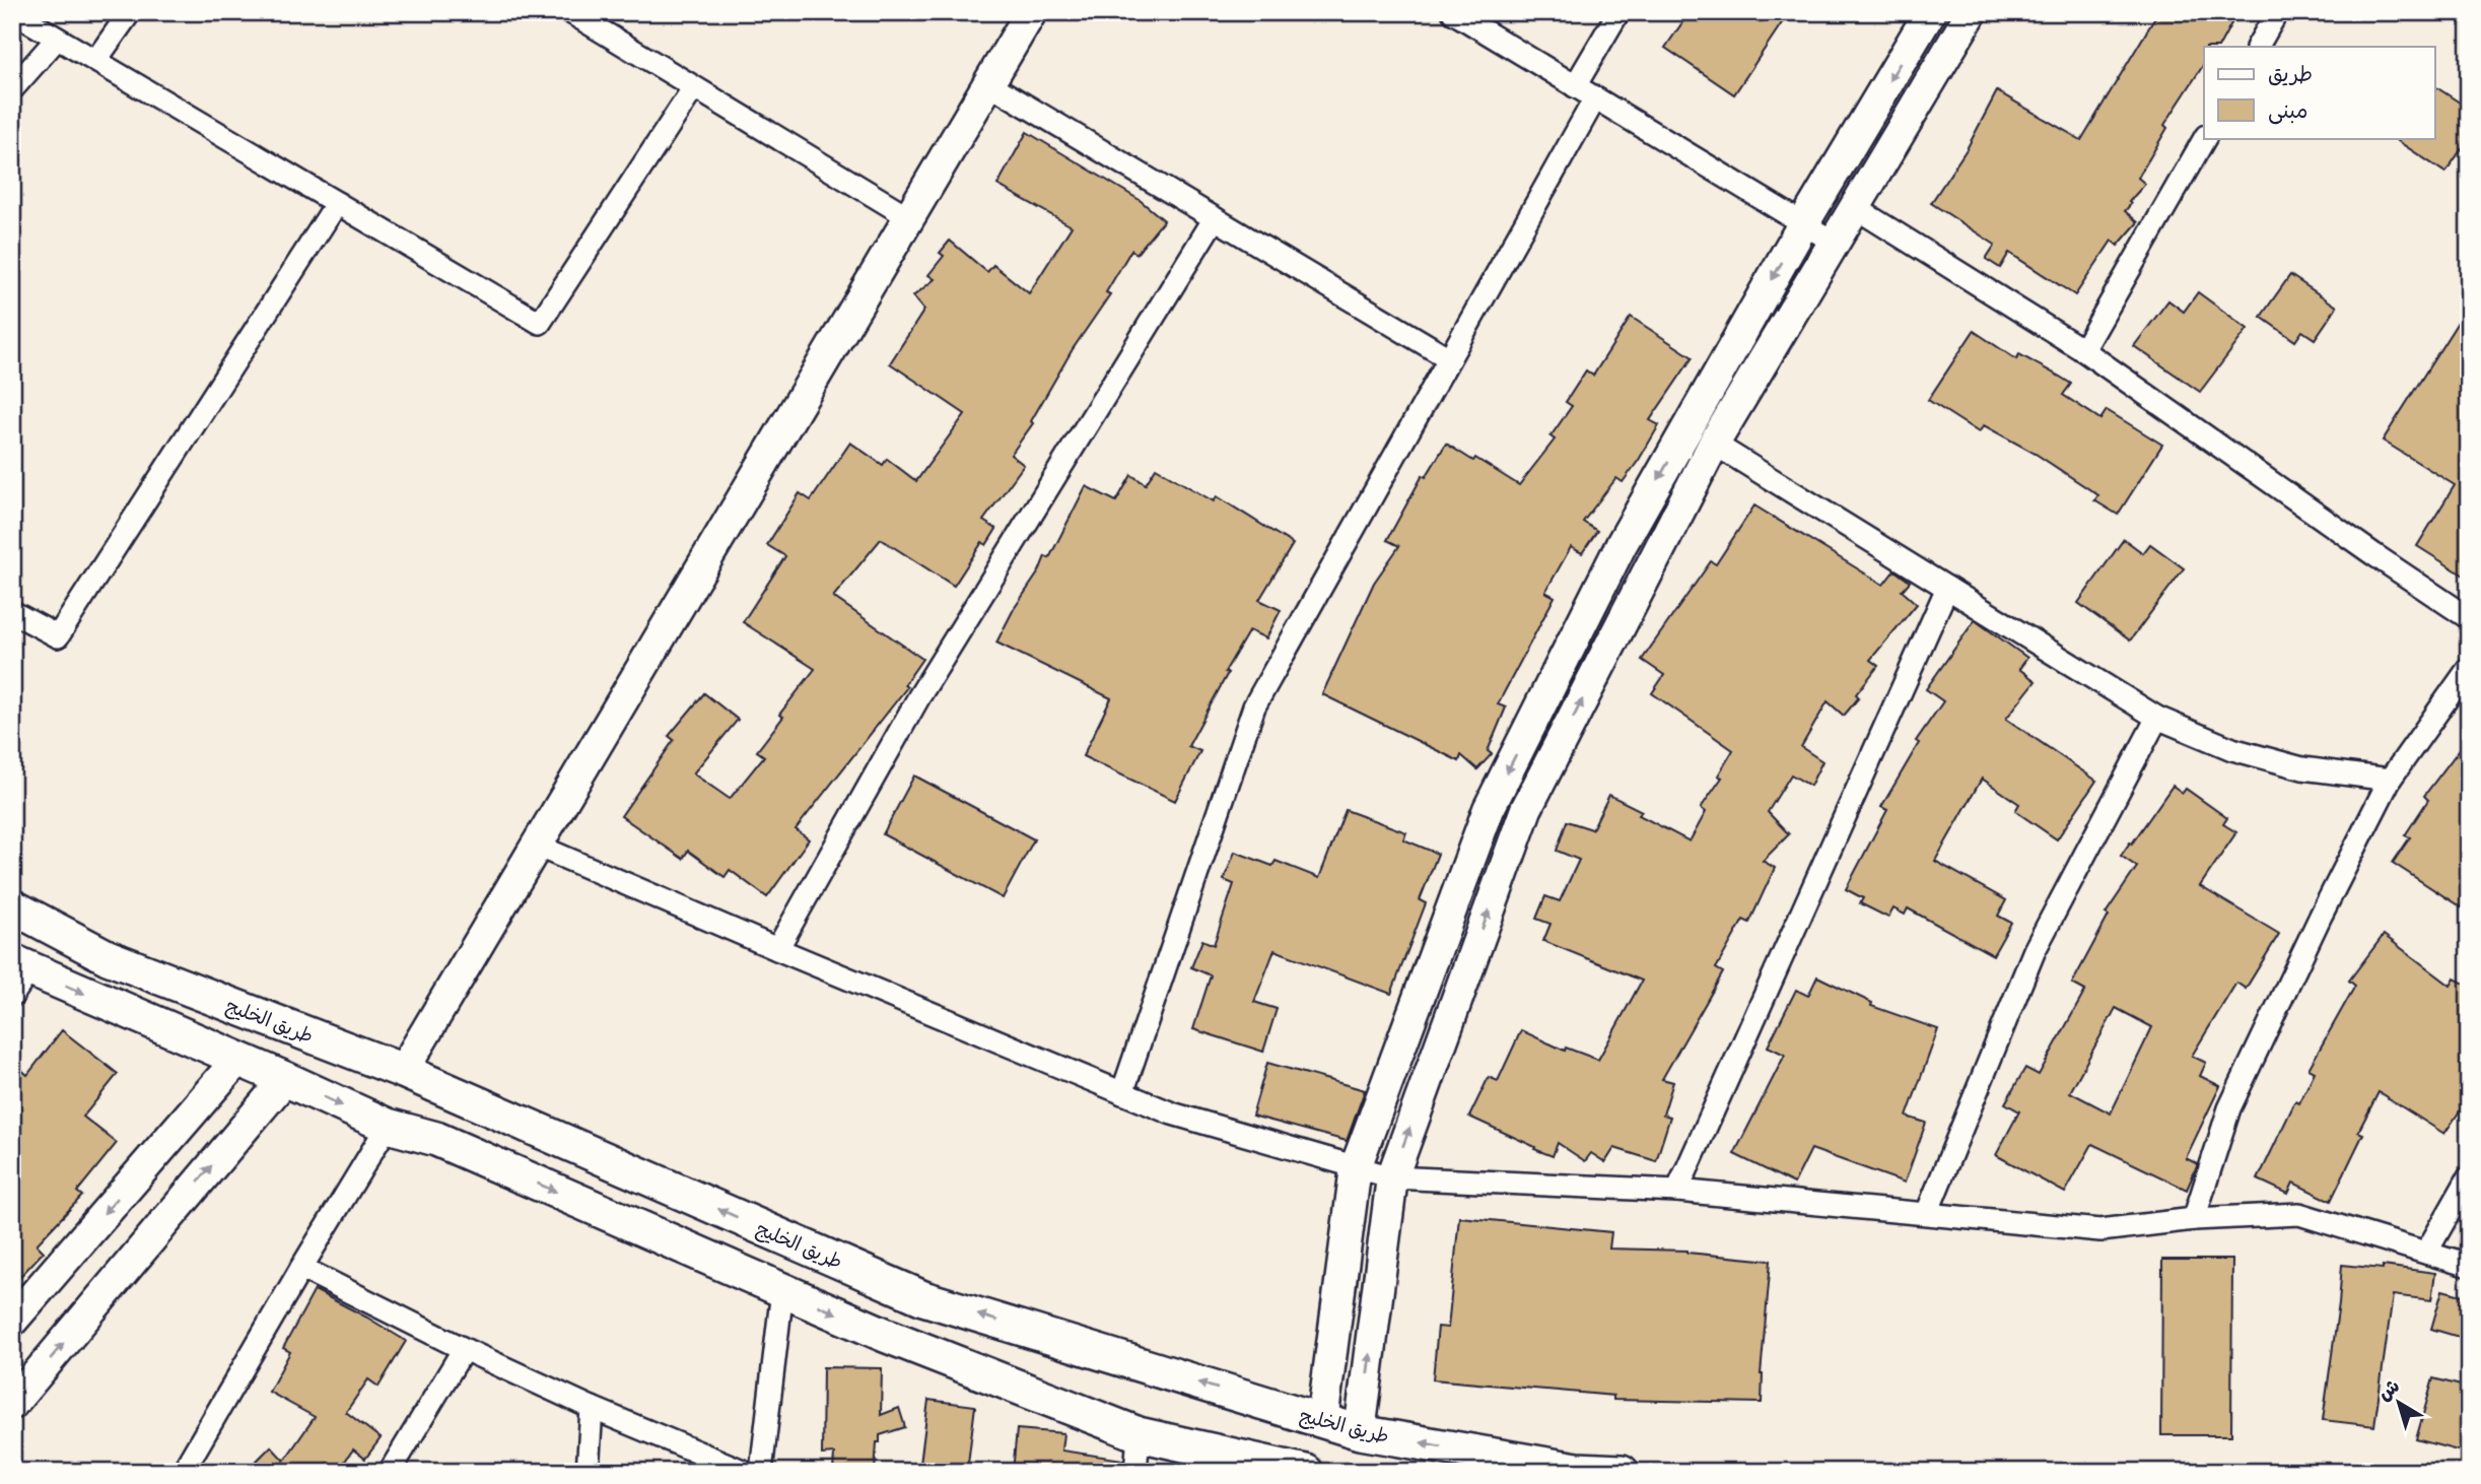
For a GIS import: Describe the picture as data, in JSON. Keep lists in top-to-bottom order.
{
  "streets": {
    "main road": ["طريق الخليج"]
  },
  "legend": ["طريق", "مبنى"],
  "north": "top left"
}
